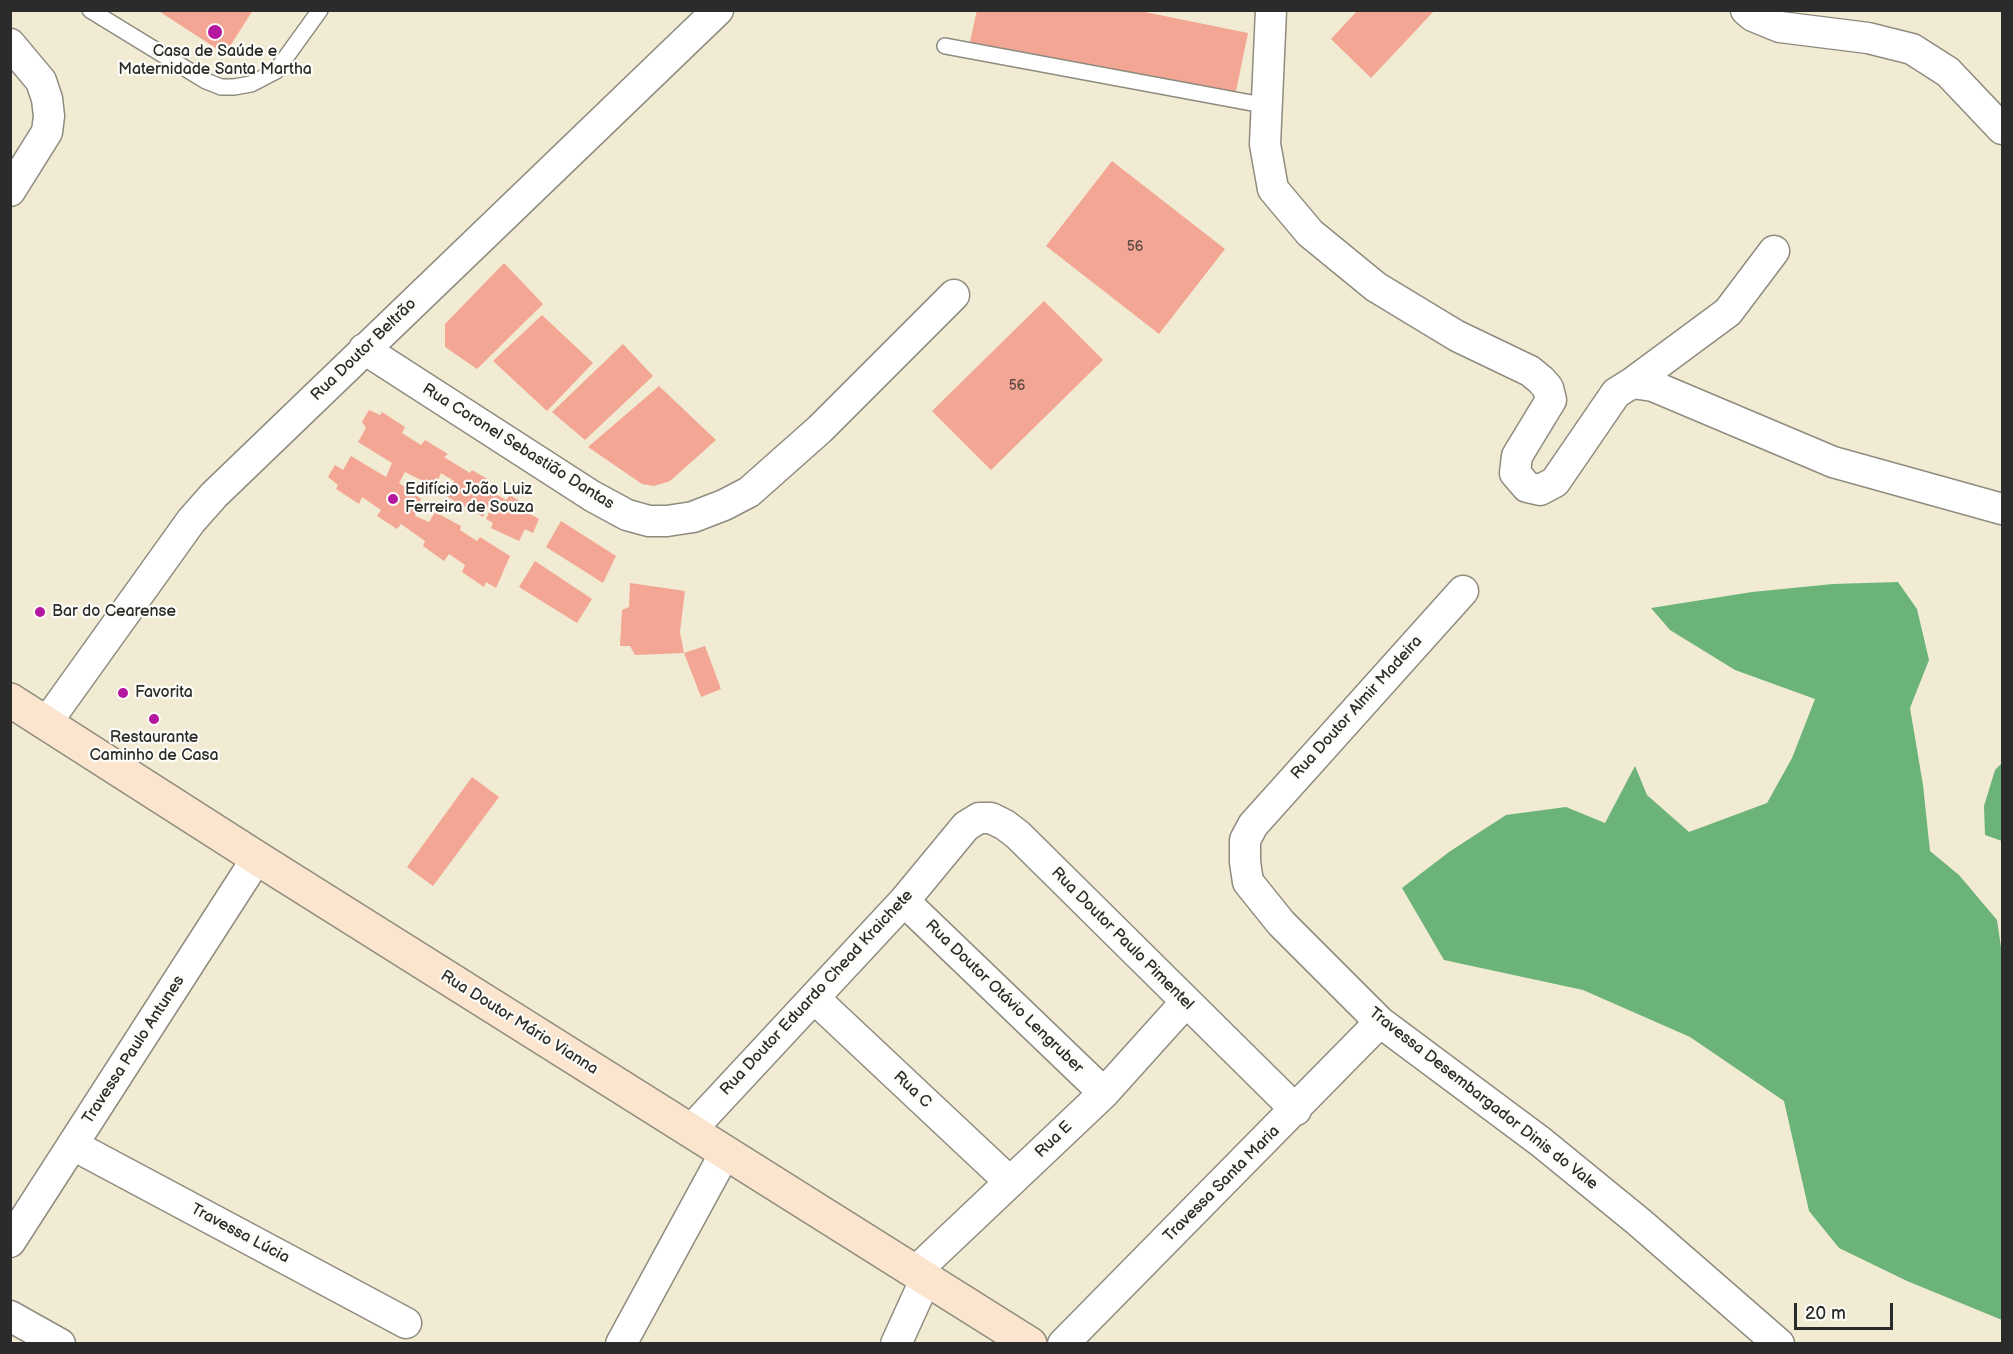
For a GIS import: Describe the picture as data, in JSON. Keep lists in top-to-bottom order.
{
  "streets": {
    "main road": ["Rua Doutor Mário Vianna"],
    "street": [
      "Rua Doutor Beltrão",
      "Rua Coronel Sebastião Dantas",
      "Rua Doutor Almir Madeira",
      "Rua Doutor Paulo Pimentel",
      "Rua Doutor Eduardo Chead Kraichete",
      "Rua Doutor Otávio Lengruber",
      "Travessa Paulo Antunes",
      "Rua C",
      "Travessa Desembargador Dinis do Vale",
      "Rua E",
      "Travessa Santa Maria",
      "Travessa Lúcia"
    ]
  },
  "crossings": [
    ["Rua Doutor Beltrão", "Rua Coronel Sebastião Dantas"],
    ["Rua Doutor Beltrão", "Rua Doutor Mário Vianna"],
    ["Rua Doutor Almir Madeira", "Travessa Desembargador Dinis do Vale"],
    ["Rua Doutor Paulo Pimentel", "Rua Doutor Eduardo Chead Kraichete"],
    ["Rua Doutor Paulo Pimentel", "Rua E"],
    ["Rua Doutor Paulo Pimentel", "Travessa Santa Maria"],
    ["Rua Doutor Eduardo Chead Kraichete", "Rua Doutor Otávio Lengruber"],
    ["Rua Doutor Eduardo Chead Kraichete", "Rua Doutor Mário Vianna"],
    ["Rua Doutor Eduardo Chead Kraichete", "Rua C"],
    ["Rua Doutor Otávio Lengruber", "Rua E"],
    ["Rua Doutor Mário Vianna", "Travessa Paulo Antunes"],
    ["Rua Doutor Mário Vianna", "Rua E"],
    ["Travessa Paulo Antunes", "Travessa Lúcia"],
    ["Rua C", "Rua E"],
    ["Travessa Desembargador Dinis do Vale", "Travessa Santa Maria"]
  ],
  "places": [
    "Casa de Saúde e Maternidade Santa Martha",
    "Edifício João Luiz Ferreira de Souza",
    "Bar do Cearense",
    "Favorita",
    "Restaurante Caminho de Casa"
  ],
  "house_numbers": ["56", "56"],
  "scale_bar": "20 m"
}
